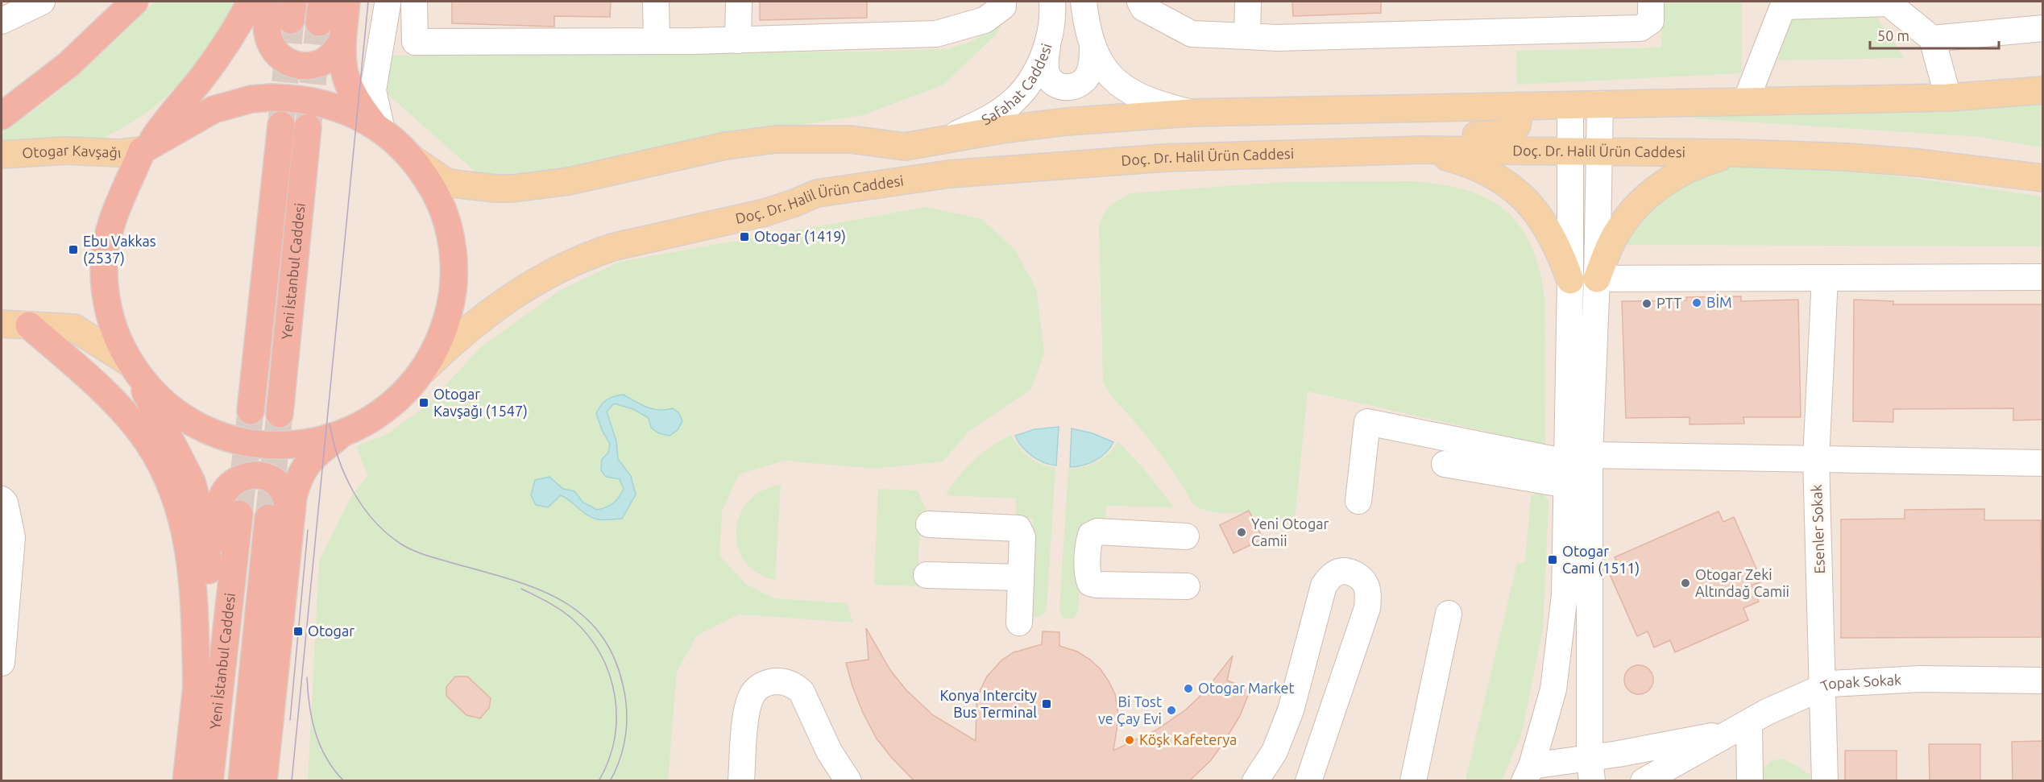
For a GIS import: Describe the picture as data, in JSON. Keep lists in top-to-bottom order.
{
  "streets": {
    "highway": ["Otogar Kavşağı", "Yeni İstanbul Caddesi"],
    "main road": ["Doç. Dr. Halil Ürün Caddesi"],
    "street": ["Safahat Caddesi", "Esenler Sokak", "Topak Sokak"]
  },
  "crossings": [
    ["Doç. Dr. Halil Ürün Caddesi", "Otogar Kavşağı"],
    ["Esenler Sokak", "Topak Sokak"]
  ],
  "places": {
    "transit": [
      "Otogar (1419)",
      "Ebu Vakkas (2537)",
      "Otogar Kavşağı (1547)",
      "Otogar Cami (1511)",
      "Otogar",
      "Konya Intercity Bus Terminal"
    ],
    "other": [
      "BİM",
      "PTT",
      "Yeni Otogar Camii",
      "Otogar Zeki Altındağ Camii",
      "Otogar Market",
      "Bi Tost ve Çay Evi",
      "Köşk Kafeterya"
    ]
  },
  "scale_bar": "50 m"
}
